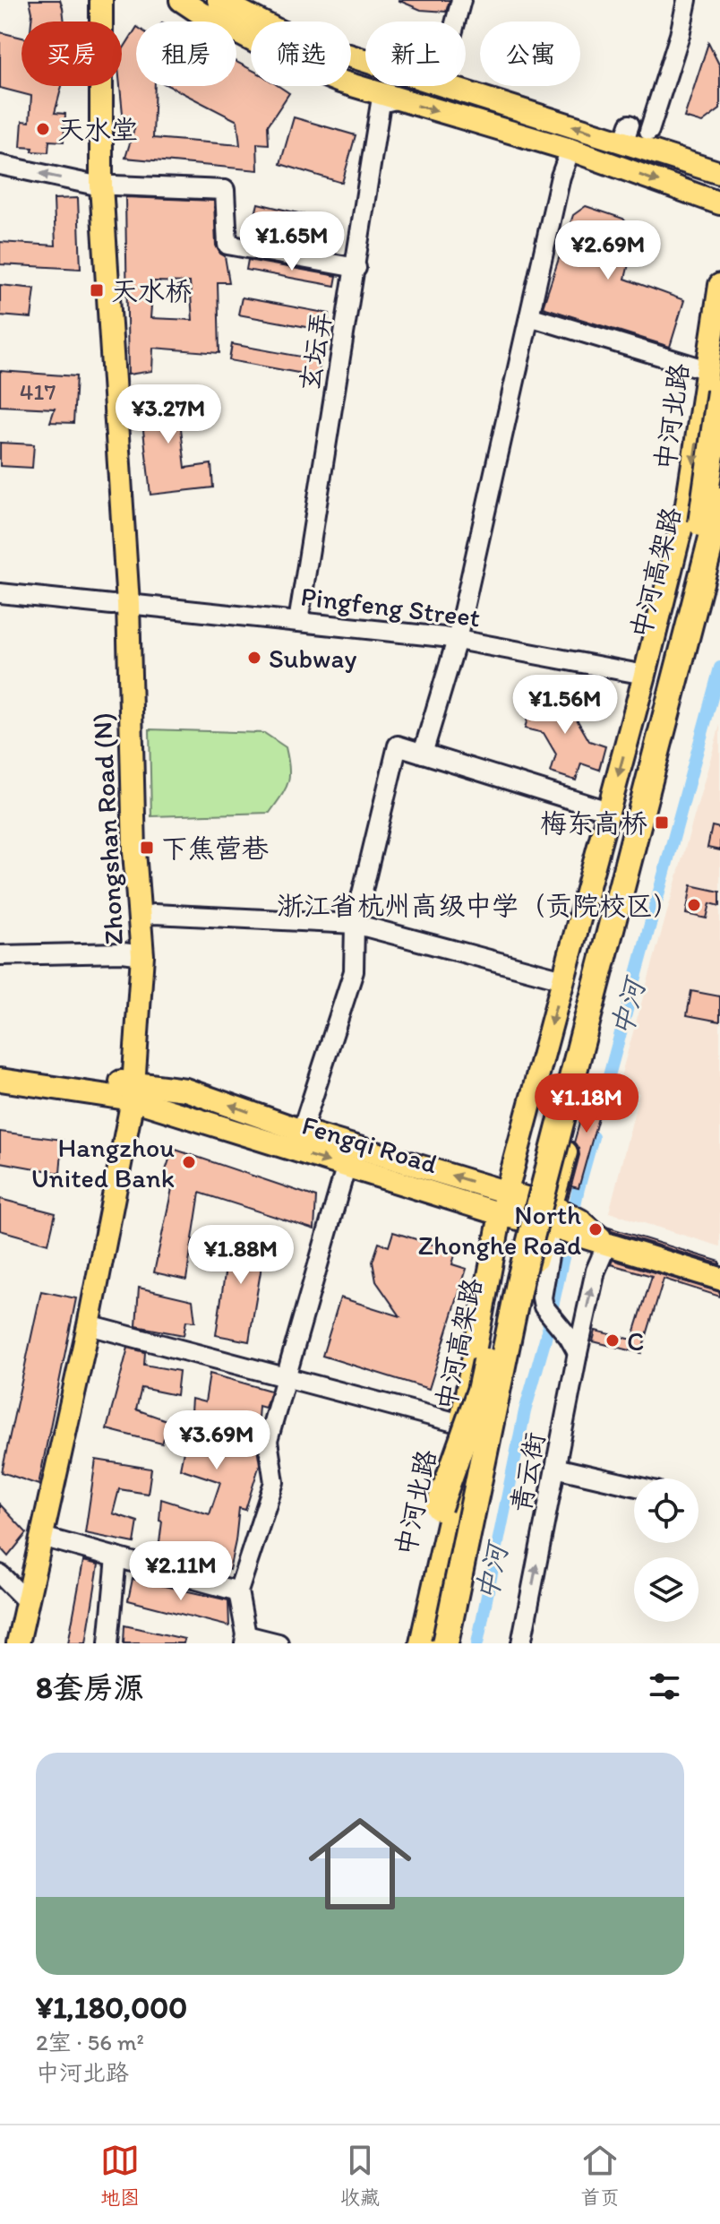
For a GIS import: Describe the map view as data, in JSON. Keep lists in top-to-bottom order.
{
  "streets": {
    "highway": ["中河高架路"],
    "main road": ["中河北路", "Zhongshan Road (N)", "Fengqi Road"],
    "street": ["玄坛弄", "Pingfeng Street", "青云街"]
  },
  "crossings": [
    ["玄坛弄", "Pingfeng Street"],
    ["中河北路", "中河高架路"],
    ["中河北路", "Pingfeng Street"],
    ["中河北路", "Fengqi Road"],
    ["Pingfeng Street", "Zhongshan Road (N)"],
    ["Zhongshan Road (N)", "Fengqi Road"],
    ["Fengqi Road", "青云街"]
  ],
  "one_way": ["青云街"],
  "water": ["中河"],
  "places": {
    "other": [
      "天水堂",
      "Subway",
      "浙江省杭州高级中学（贡院校区）",
      "Hangzhou United Bank",
      "North Zhonghe Road",
      "C"
    ],
    "transit": ["天水桥", "梅东高桥", "下焦营巷"]
  },
  "house_numbers": ["417"],
  "page": {
    "chip": [
      "买房",
      "租房",
      "筛选",
      "新上",
      "公寓"
    ],
    "price": [
      "¥1.65M",
      "¥2.69M",
      "¥3.27M",
      "¥1.56M",
      "¥1.18M",
      "¥1.88M",
      "¥3.69M",
      "¥2.11M"
    ],
    "heading": "8套房源",
    "list": [
      {
        "name": "¥1,180,000",
        "note": "2室 · 56 m² · 中河北路"
      }
    ],
    "tabs": ["地图", "收藏", "首页"]
  }
}
